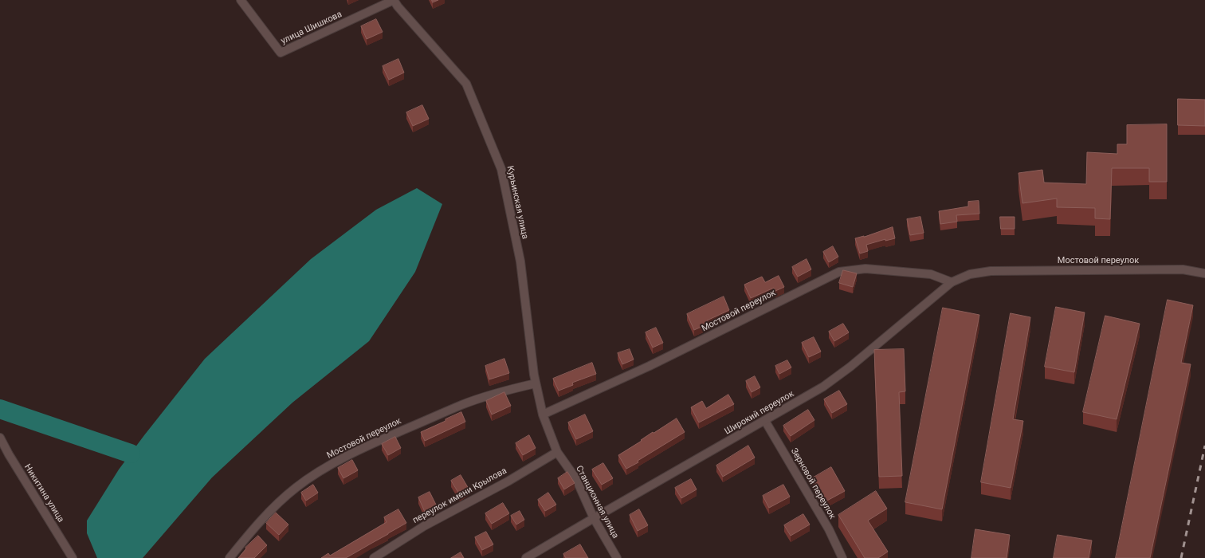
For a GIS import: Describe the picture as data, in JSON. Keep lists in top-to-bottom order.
{
  "streets": {
    "street": [
      "улица Шишкова",
      "Курьинская улица",
      "Мостовой переулок",
      "Широкий переулок",
      "Зерновой переулок",
      "Никитина улица",
      "переулок имени Крылова",
      "Станционная улица"
    ]
  },
  "crossings": [
    ["улица Шишкова", "Курьинская улица"],
    ["Курьинская улица", "Мостовой переулок"],
    ["Курьинская улица", "Станционная улица"],
    ["Мостовой переулок", "Широкий переулок"],
    ["Мостовой переулок", "Станционная улица"],
    ["Широкий переулок", "Зерновой переулок"],
    ["Широкий переулок", "Станционная улица"],
    ["переулок имени Крылова", "Станционная улица"]
  ]
}
